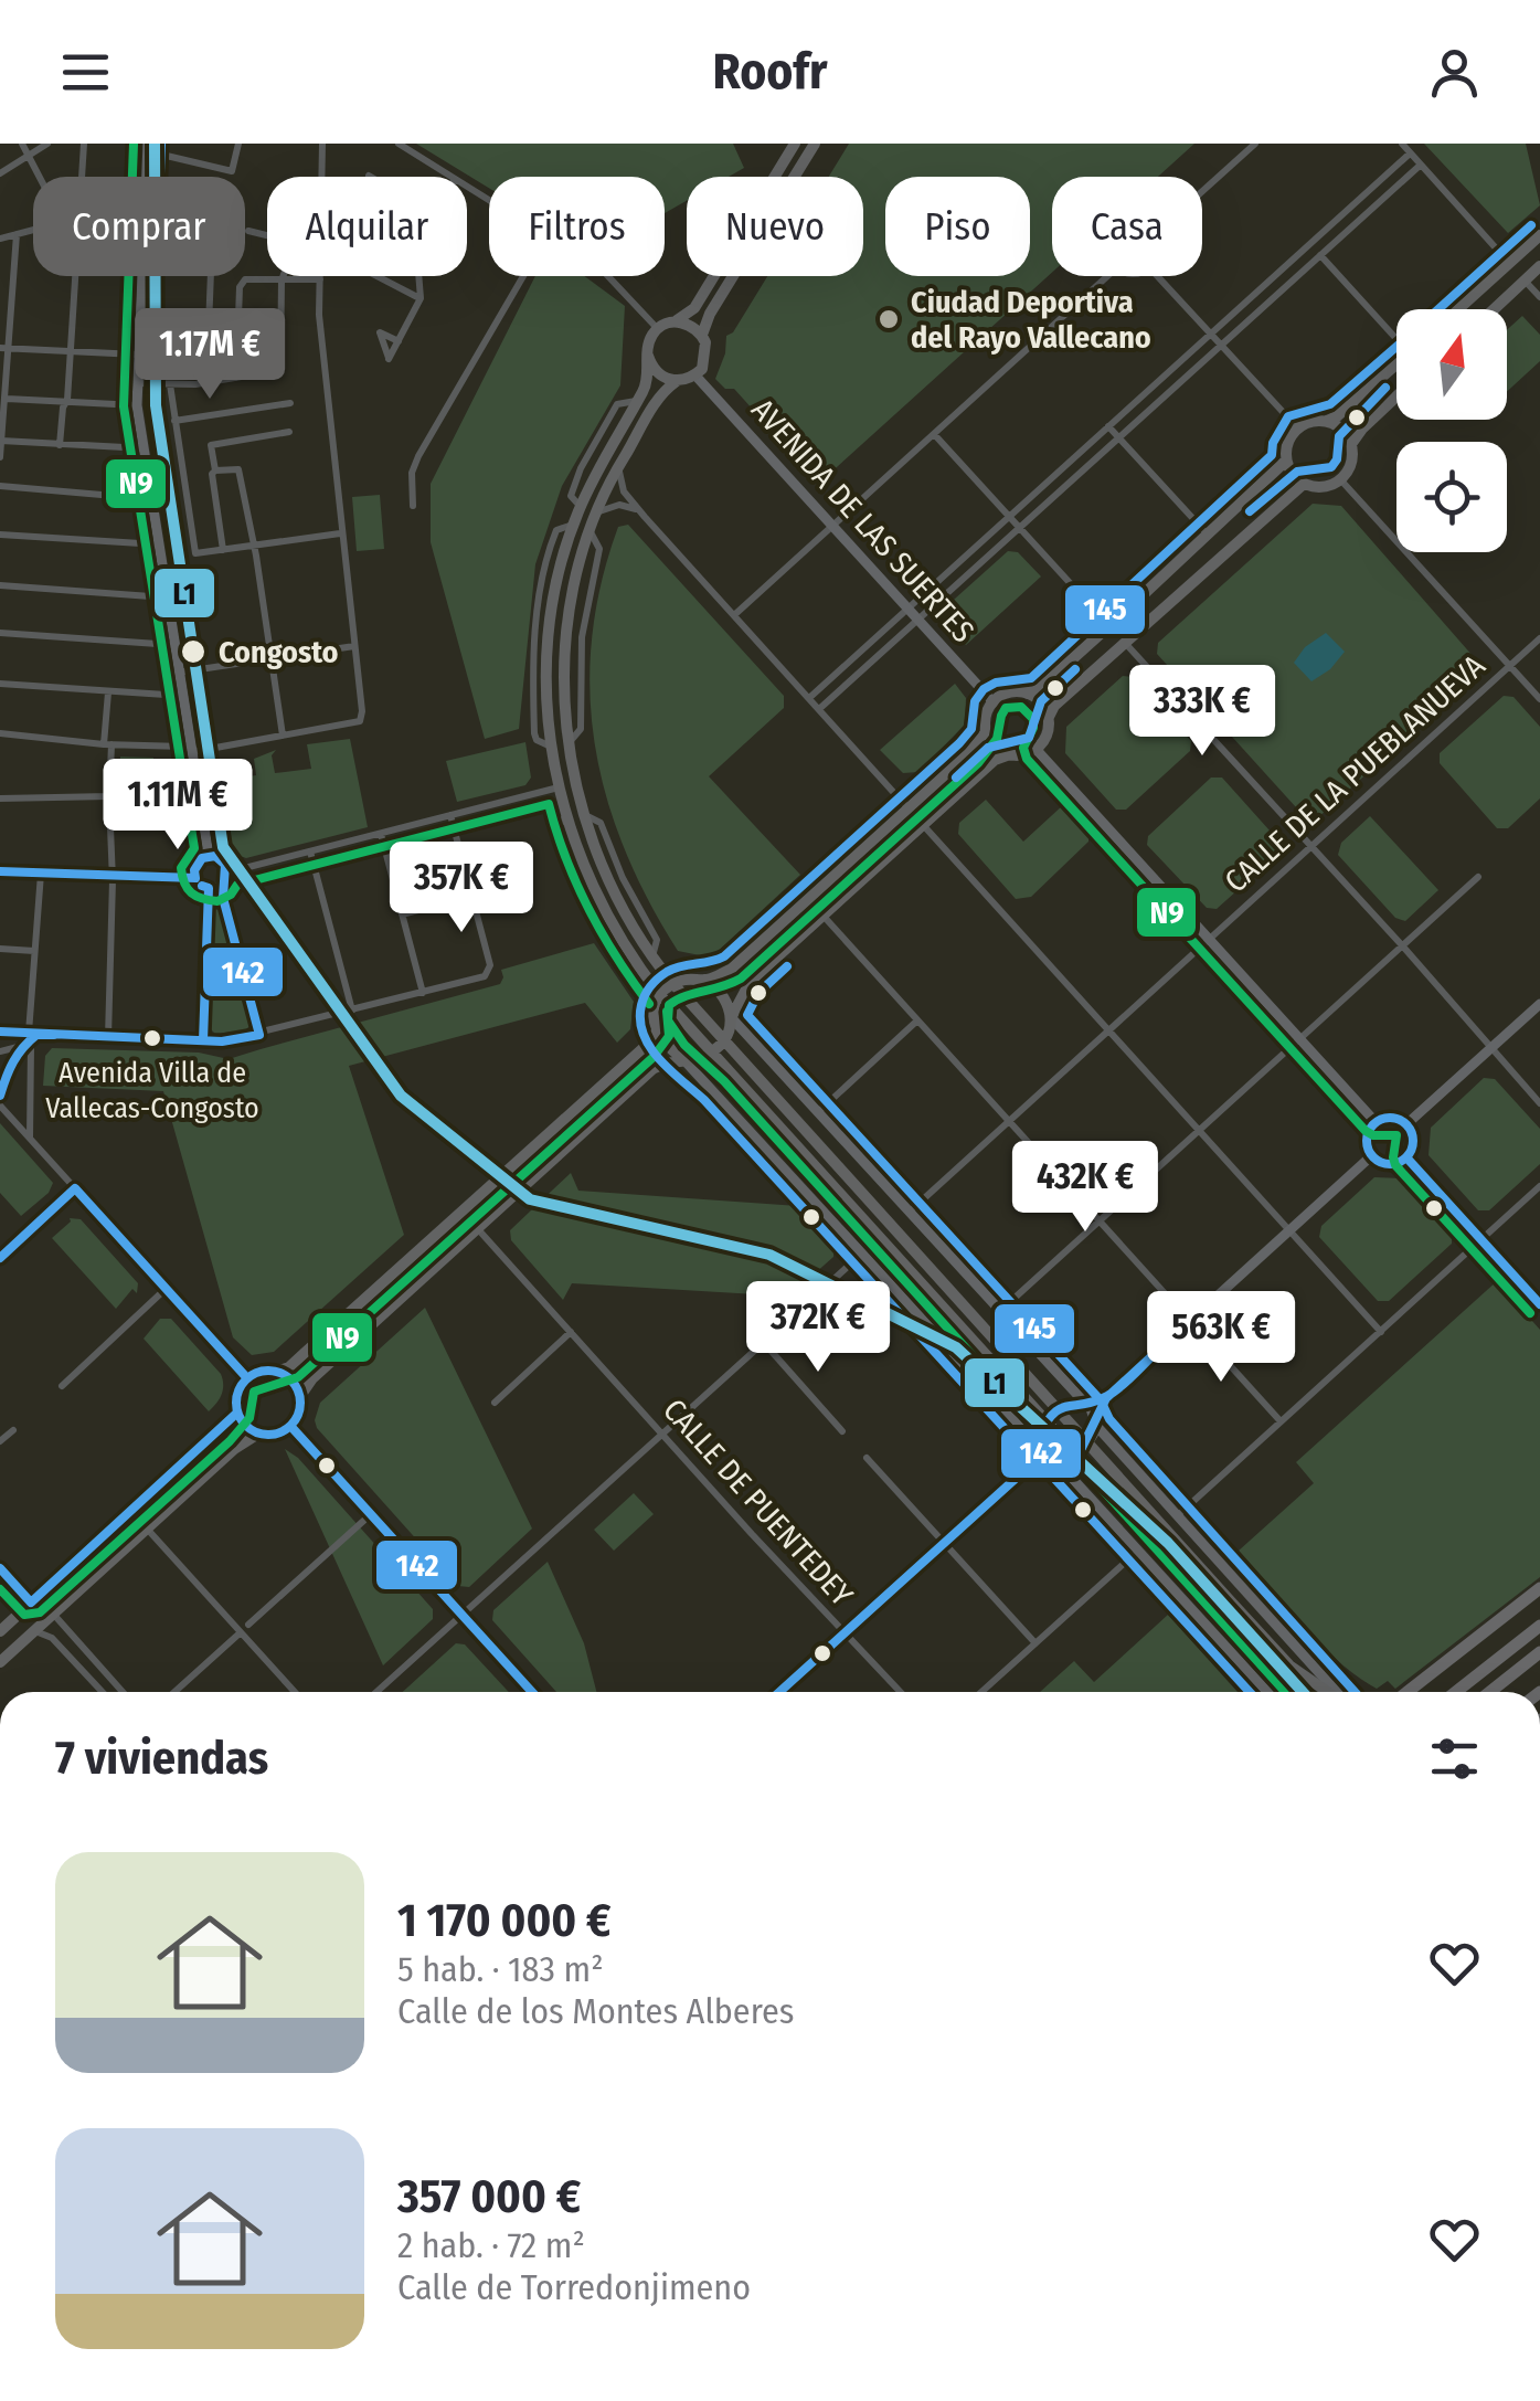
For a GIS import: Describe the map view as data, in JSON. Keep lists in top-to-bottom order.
{
  "streets": {
    "main road": ["AVENIDA DE LAS SUERTES"],
    "street": ["CALLE DE LA PUEBLANUEVA", "CALLE DE PUENTEDEY"]
  },
  "places": ["Ciudad Deportiva del Rayo Vallecano", "Congosto", "Avenida Villa de Vallecas-Congosto"],
  "lines": [
    "transit line L1",
    "transit line N9",
    "transit line 145",
    "transit line 142"
  ],
  "north": "top",
  "page": {
    "header": "Roofr",
    "chip": [
      "Comprar",
      "Alquilar",
      "Filtros",
      "Nuevo",
      "Piso",
      "Casa"
    ],
    "price": [
      "1.17M €",
      "333K €",
      "1.11M €",
      "357K €",
      "432K €",
      "372K €",
      "563K €"
    ],
    "heading": "7 viviendas",
    "list": [
      {
        "name": "1 170 000 €",
        "note": "5 hab. · 183 m² · Calle de los Montes Alberes"
      },
      {
        "name": "357 000 €",
        "note": "2 hab. · 72 m² · Calle de Torredonjimeno"
      }
    ]
  }
}
